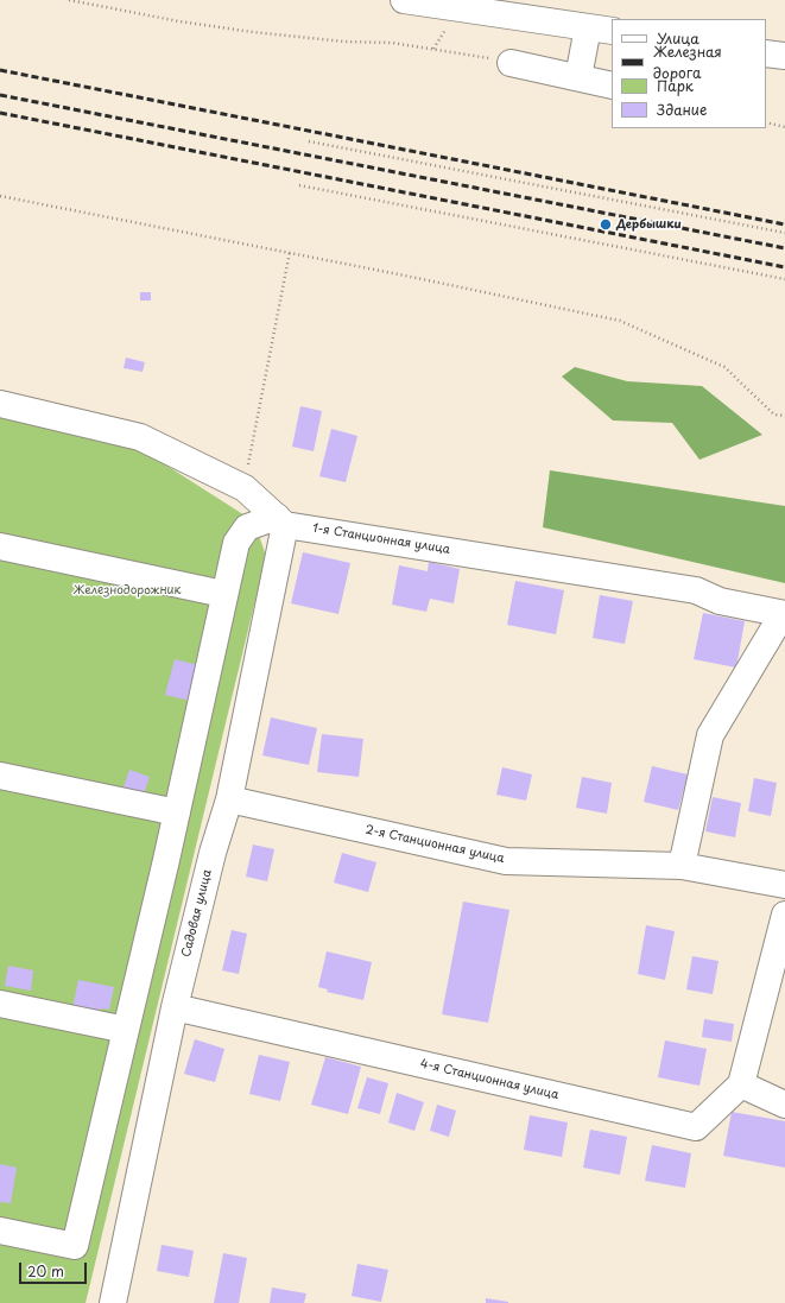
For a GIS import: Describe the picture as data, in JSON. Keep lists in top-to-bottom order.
{
  "streets": {
    "street": [
      "1-я Станционная улица",
      "2-я Станционная улица",
      "Садовая улица",
      "4-я Станционная улица"
    ]
  },
  "crossings": [
    ["1-я Станционная улица", "Садовая улица"],
    ["2-я Станционная улица", "Садовая улица"],
    ["Садовая улица", "4-я Станционная улица"]
  ],
  "parks": ["Железнодорожник"],
  "places": ["Дербышки"],
  "legend": [
    "Улица",
    "Железная дорога",
    "Парк",
    "Здание"
  ],
  "scale_bar": "20 m"
}
